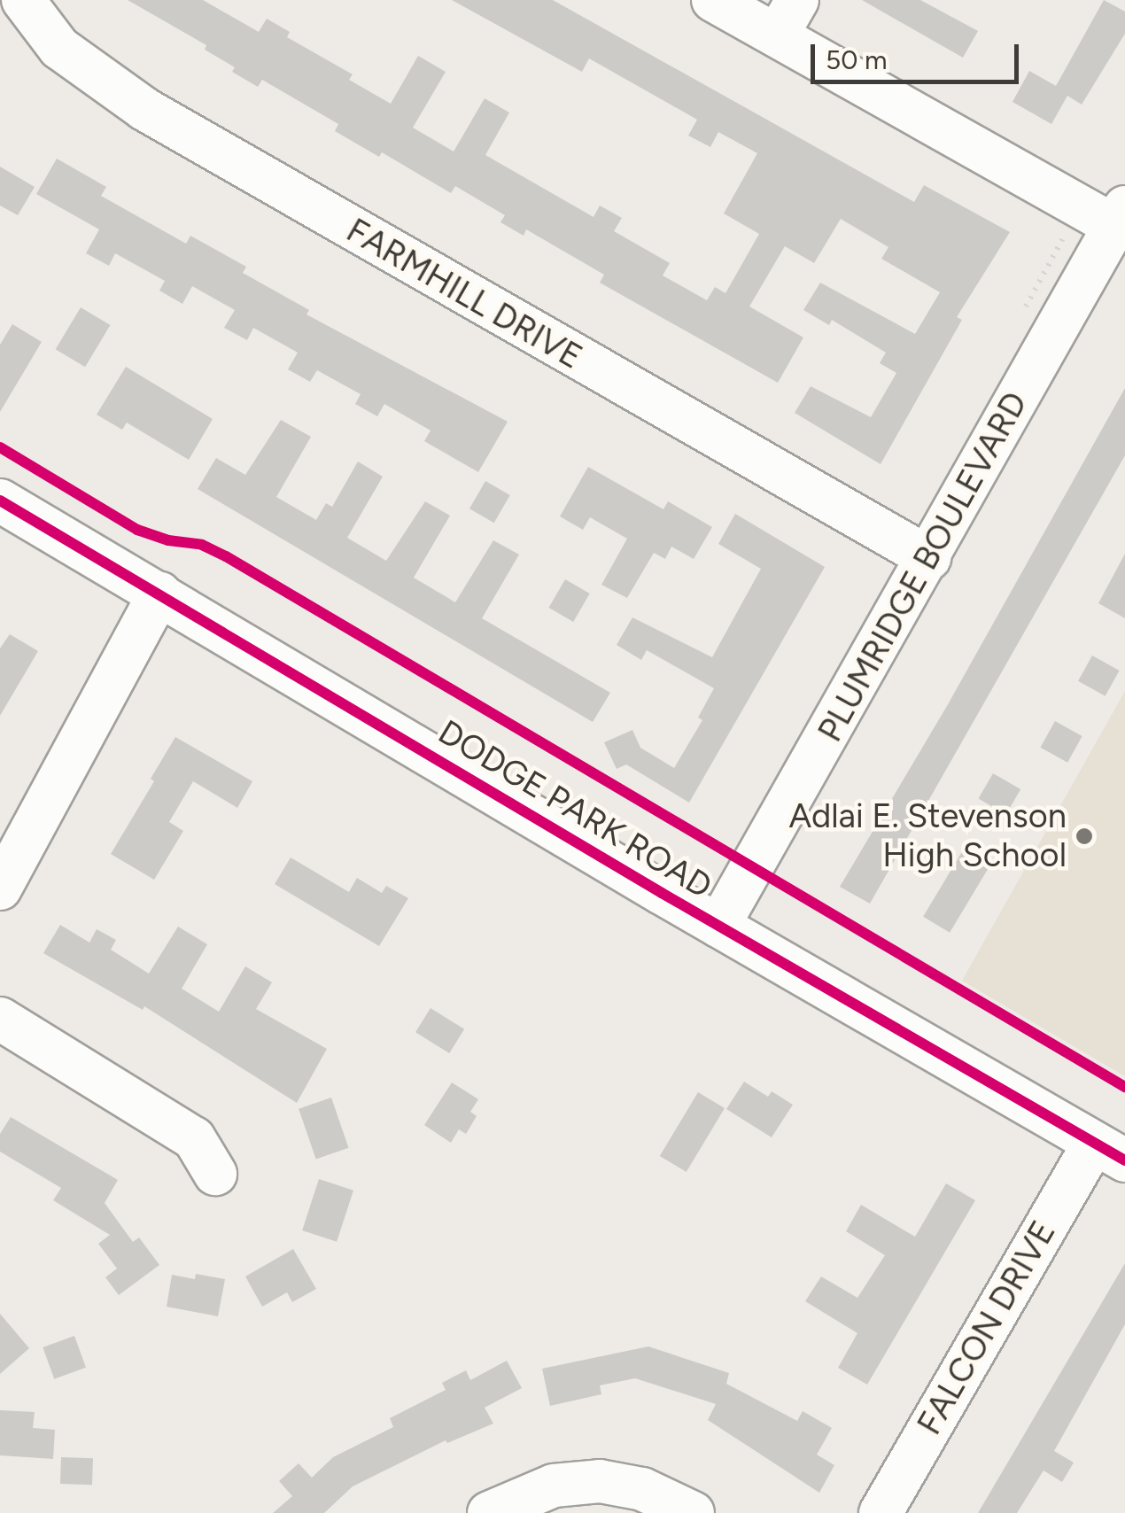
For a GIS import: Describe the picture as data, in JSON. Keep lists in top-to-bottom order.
{
  "streets": {
    "street": [
      "FARMHILL DRIVE",
      "PLUMRIDGE BOULEVARD",
      "DODGE PARK ROAD",
      "FALCON DRIVE"
    ]
  },
  "crossings": [
    ["FARMHILL DRIVE", "PLUMRIDGE BOULEVARD"],
    ["PLUMRIDGE BOULEVARD", "DODGE PARK ROAD"],
    ["DODGE PARK ROAD", "FALCON DRIVE"]
  ],
  "places": ["Adlai E. Stevenson High School"],
  "scale_bar": "50 m"
}
